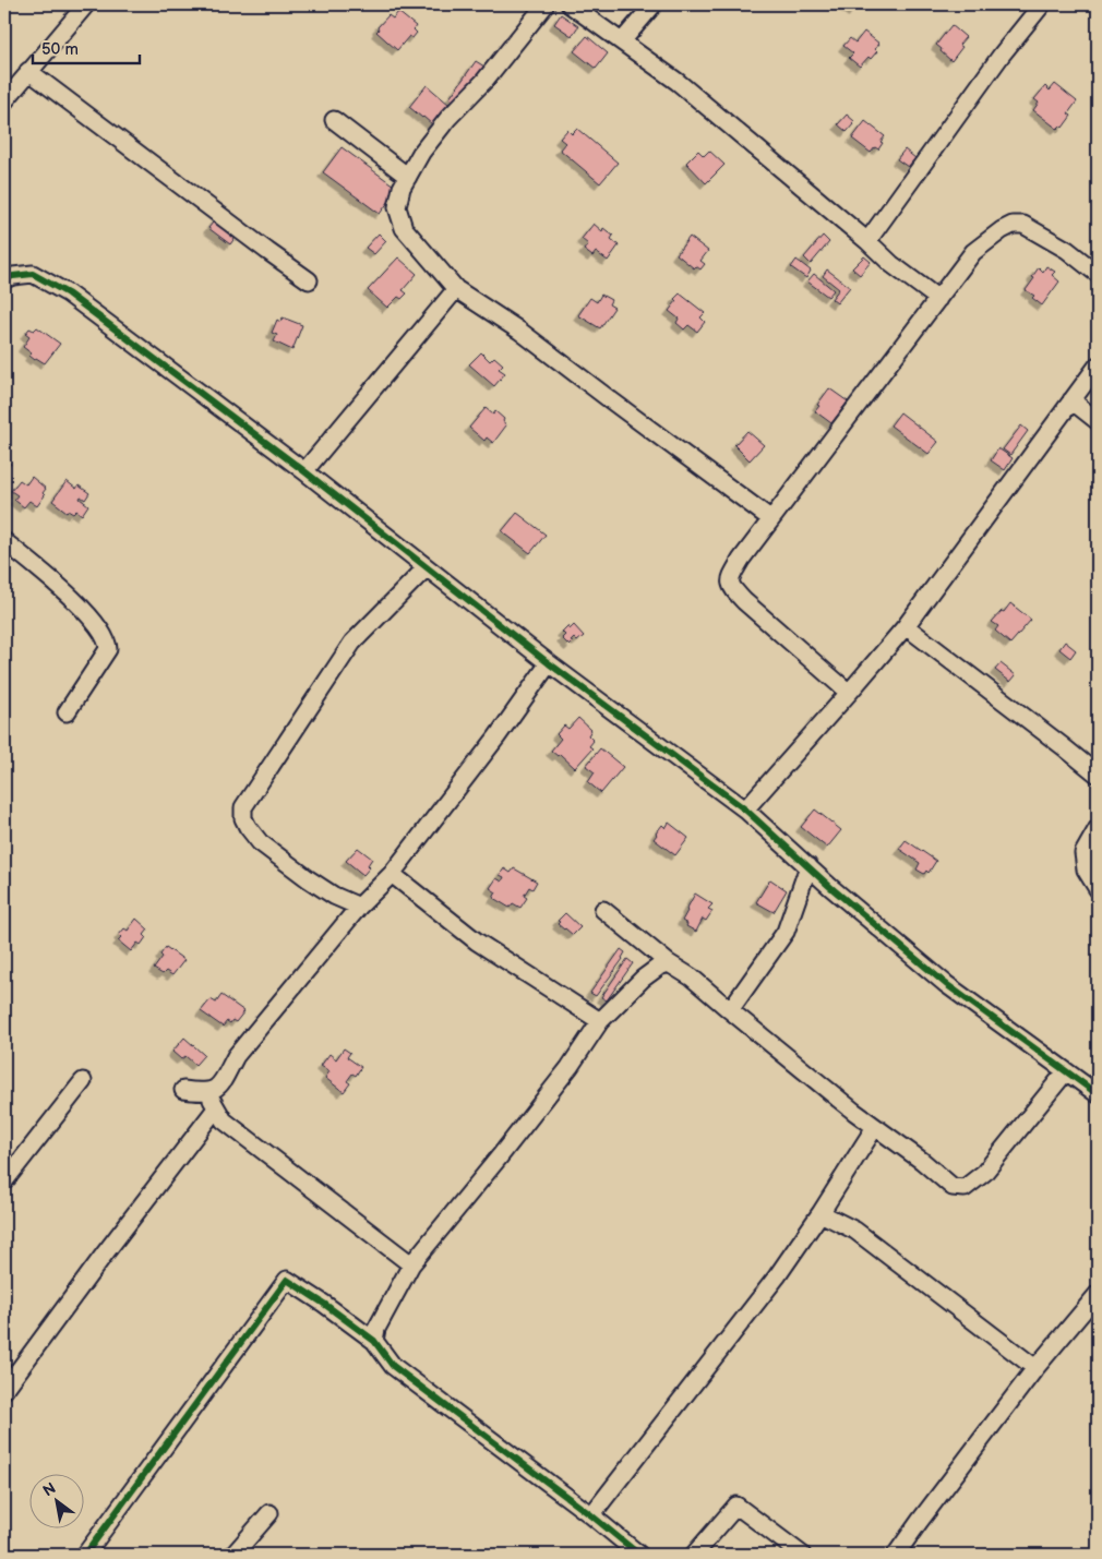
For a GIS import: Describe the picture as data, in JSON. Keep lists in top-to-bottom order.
{
  "scale_bar": "50 m",
  "north": "top left"
}
